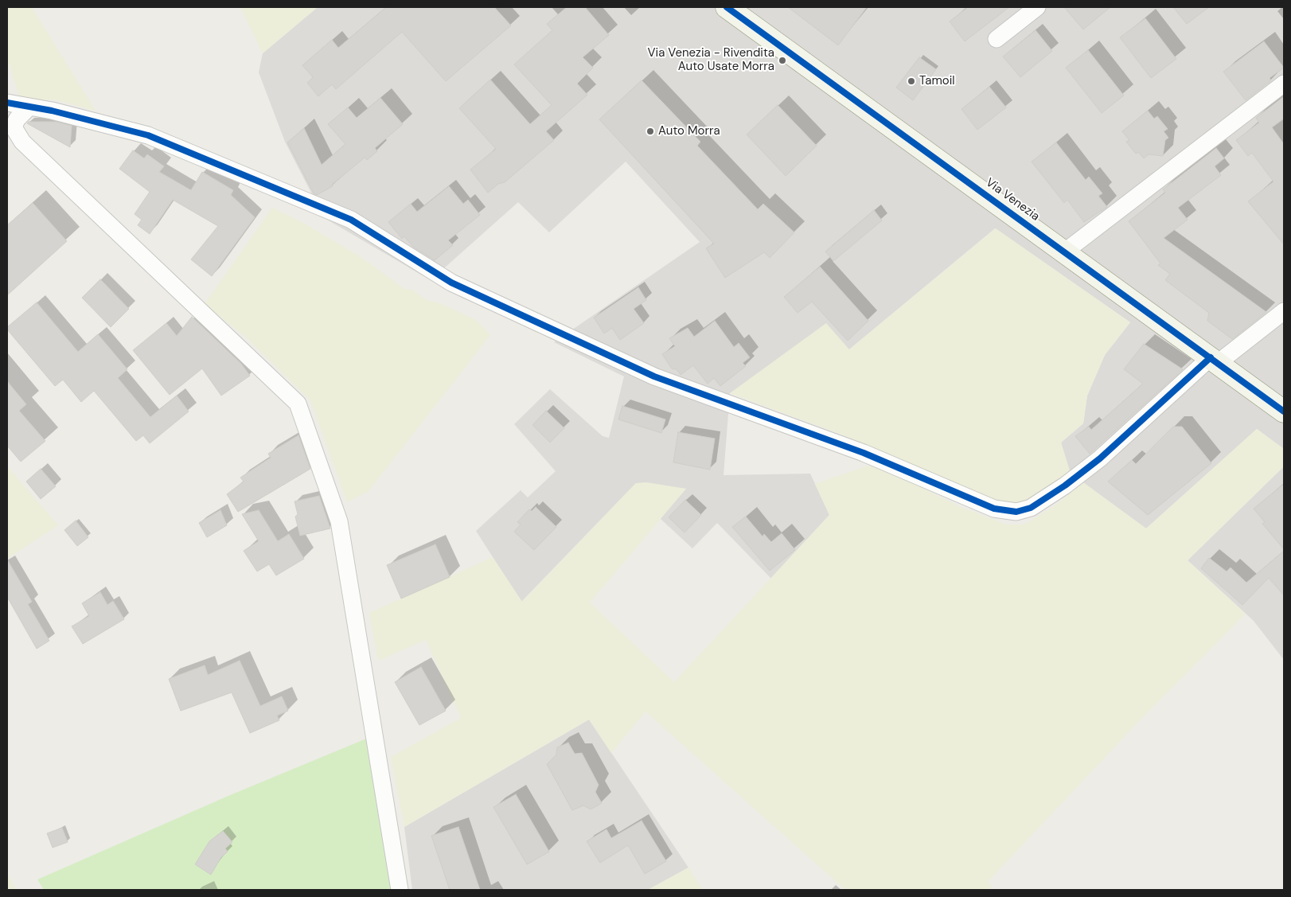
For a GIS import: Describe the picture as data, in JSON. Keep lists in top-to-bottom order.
{
  "streets": {
    "main road": ["Via Venezia"]
  },
  "places": ["Via Venezia - Rivendita Auto Usate Morra", "Tamoil", "Auto Morra"]
}
